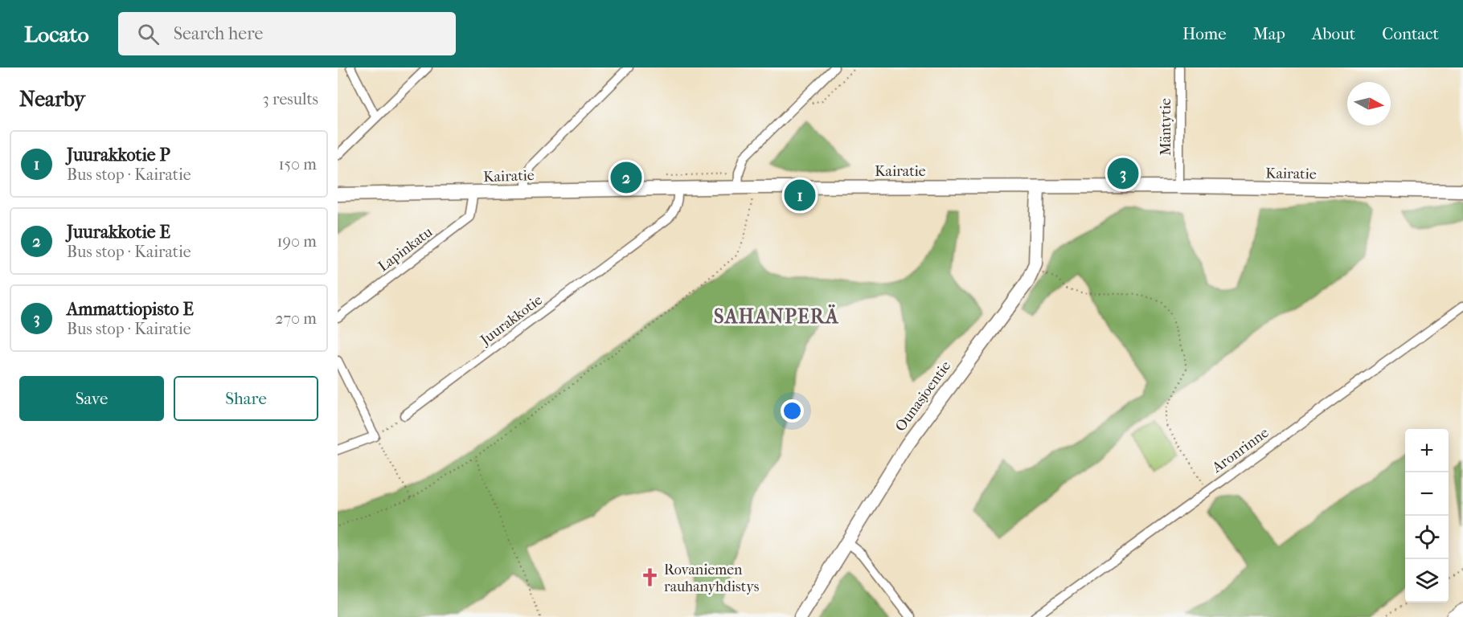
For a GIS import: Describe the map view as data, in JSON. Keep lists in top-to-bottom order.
{
  "streets": {
    "main road": ["Kairatie", "Ounasjoentie"],
    "street": [
      "Mäntytie",
      "Lapinkatu",
      "Juurakkotie",
      "Aronrinne"
    ]
  },
  "crossings": [
    ["Mäntytie", "Kairatie"],
    ["Kairatie", "Lapinkatu"],
    ["Kairatie", "Juurakkotie"],
    ["Kairatie", "Ounasjoentie"]
  ],
  "districts": ["SAHANPERÄ"],
  "places": {
    "church": ["Rovaniemen rauhanyhdistys"]
  },
  "north": "right",
  "page": {
    "header": "Locato",
    "search": "Search here",
    "nav": [
      "Home",
      "Map",
      "About",
      "Contact"
    ],
    "heading": ["Nearby", "3 results"],
    "list": [
      {
        "mark": "1",
        "name": "Juurakkotie P",
        "note": "Bus stop · Kairatie",
        "value": "150 m"
      },
      {
        "mark": "2",
        "name": "Juurakkotie E",
        "note": "Bus stop · Kairatie",
        "value": "190 m"
      },
      {
        "mark": "3",
        "name": "Ammattiopisto E",
        "note": "Bus stop · Kairatie",
        "value": "270 m"
      }
    ],
    "pins": ["3", "2", "1"],
    "buttons": ["Save", "Share"],
    "map_buttons": ["+", "−"]
  }
}
